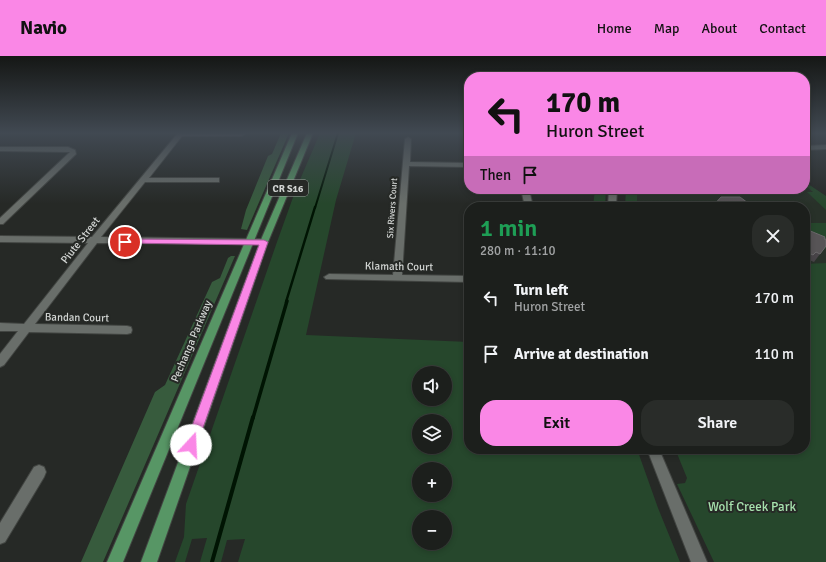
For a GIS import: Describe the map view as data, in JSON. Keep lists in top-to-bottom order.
{
  "streets": {
    "main road": ["CR S16", "Pechanga Parkway"],
    "street": [
      "Six Rivers Court",
      "Piute Street",
      "Klamath Court",
      "Bandan Court"
    ]
  },
  "crossings": [
    ["Six Rivers Court", "Klamath Court"],
    ["Piute Street", "Bandan Court"]
  ],
  "parks": ["Wolf Creek Park"],
  "page": {
    "header": "Navio",
    "nav": [
      "Home",
      "Map",
      "About",
      "Contact"
    ],
    "turn": ["170 m", "Huron Street"],
    "then": "Then",
    "heading": ["1 min", "280 m · 11:10"],
    "list": [
      {
        "name": "Turn left",
        "note": "Huron Street",
        "value": "170 m"
      },
      {
        "name": "Arrive at destination",
        "value": "110 m"
      }
    ],
    "map_buttons": ["+", "−"],
    "buttons": ["Exit", "Share"]
  }
}
